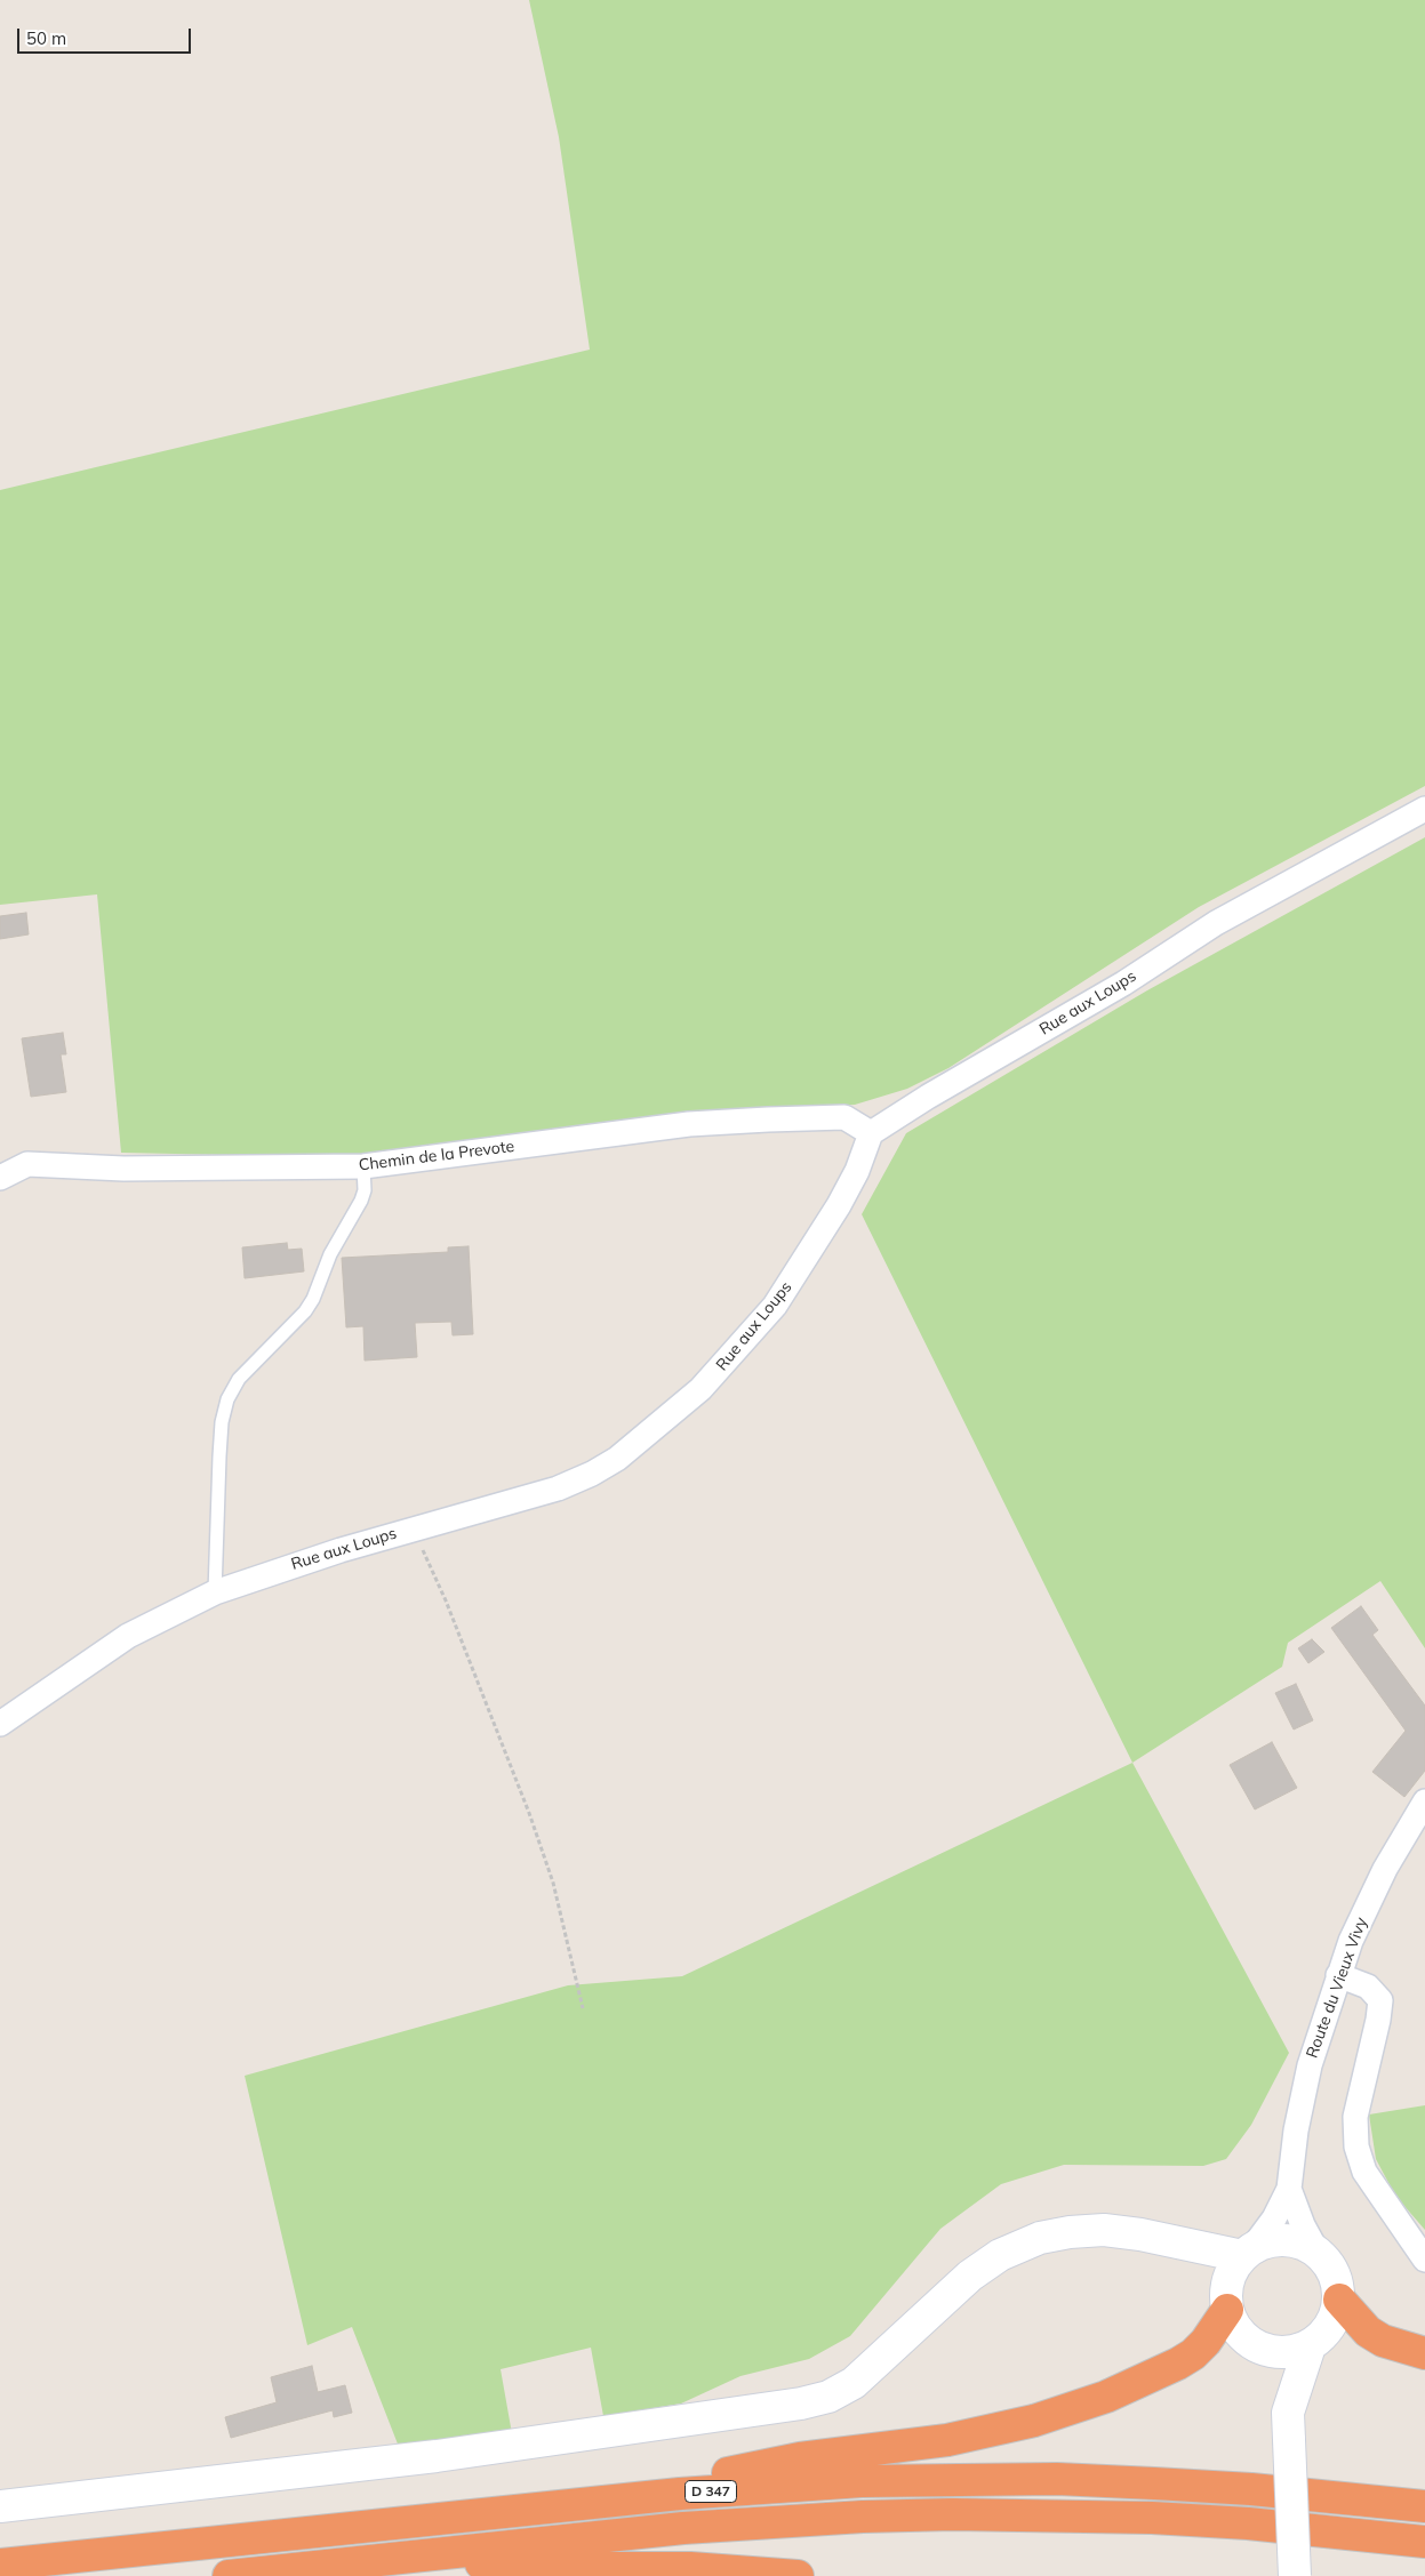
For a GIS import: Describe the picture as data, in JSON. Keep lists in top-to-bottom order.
{
  "streets": {
    "highway": ["D 347"],
    "street": ["Rue aux Loups", "Chemin de la Prevote", "Route du Vieux Vivy"]
  },
  "crossings": [
    ["Rue aux Loups", "Chemin de la Prevote"]
  ],
  "scale_bar": "50 m"
}
